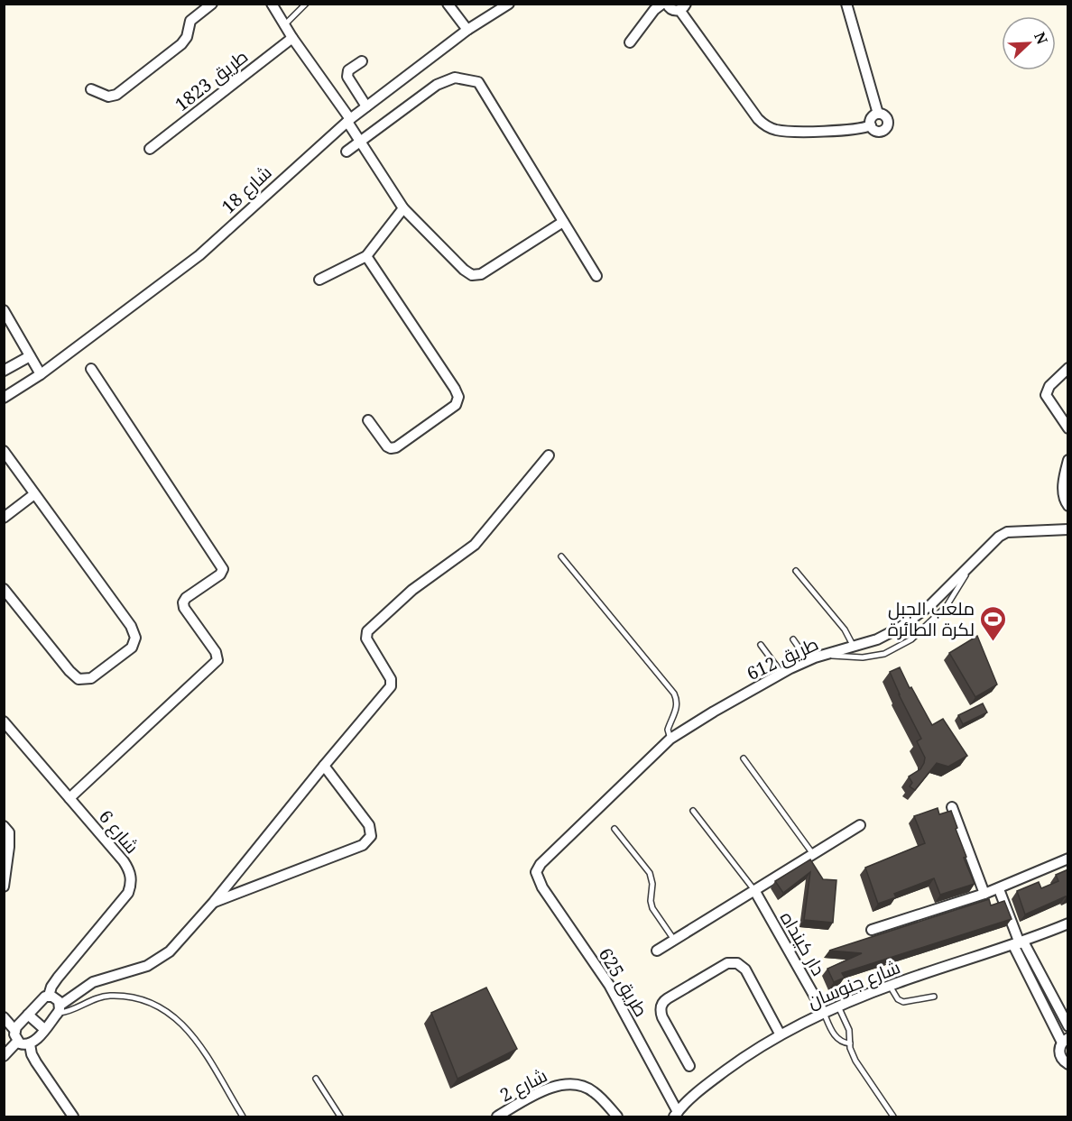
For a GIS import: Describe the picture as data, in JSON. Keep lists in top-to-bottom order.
{
  "streets": {
    "street": [
      "طريق 1823",
      "شارع 18",
      "طريق 612",
      "شارع 6",
      "دار كينداه",
      "طريق 625",
      "شارع جنوسان",
      "شارع 2"
    ]
  },
  "crossings": [
    ["طريق 612", "طريق 625"],
    ["دار كينداه", "شارع جنوسان"],
    ["طريق 625", "شارع جنوسان"]
  ],
  "places": {
    "sports": ["ملعب الجبل لكرة الطائرة"]
  },
  "north": "top right"
}
